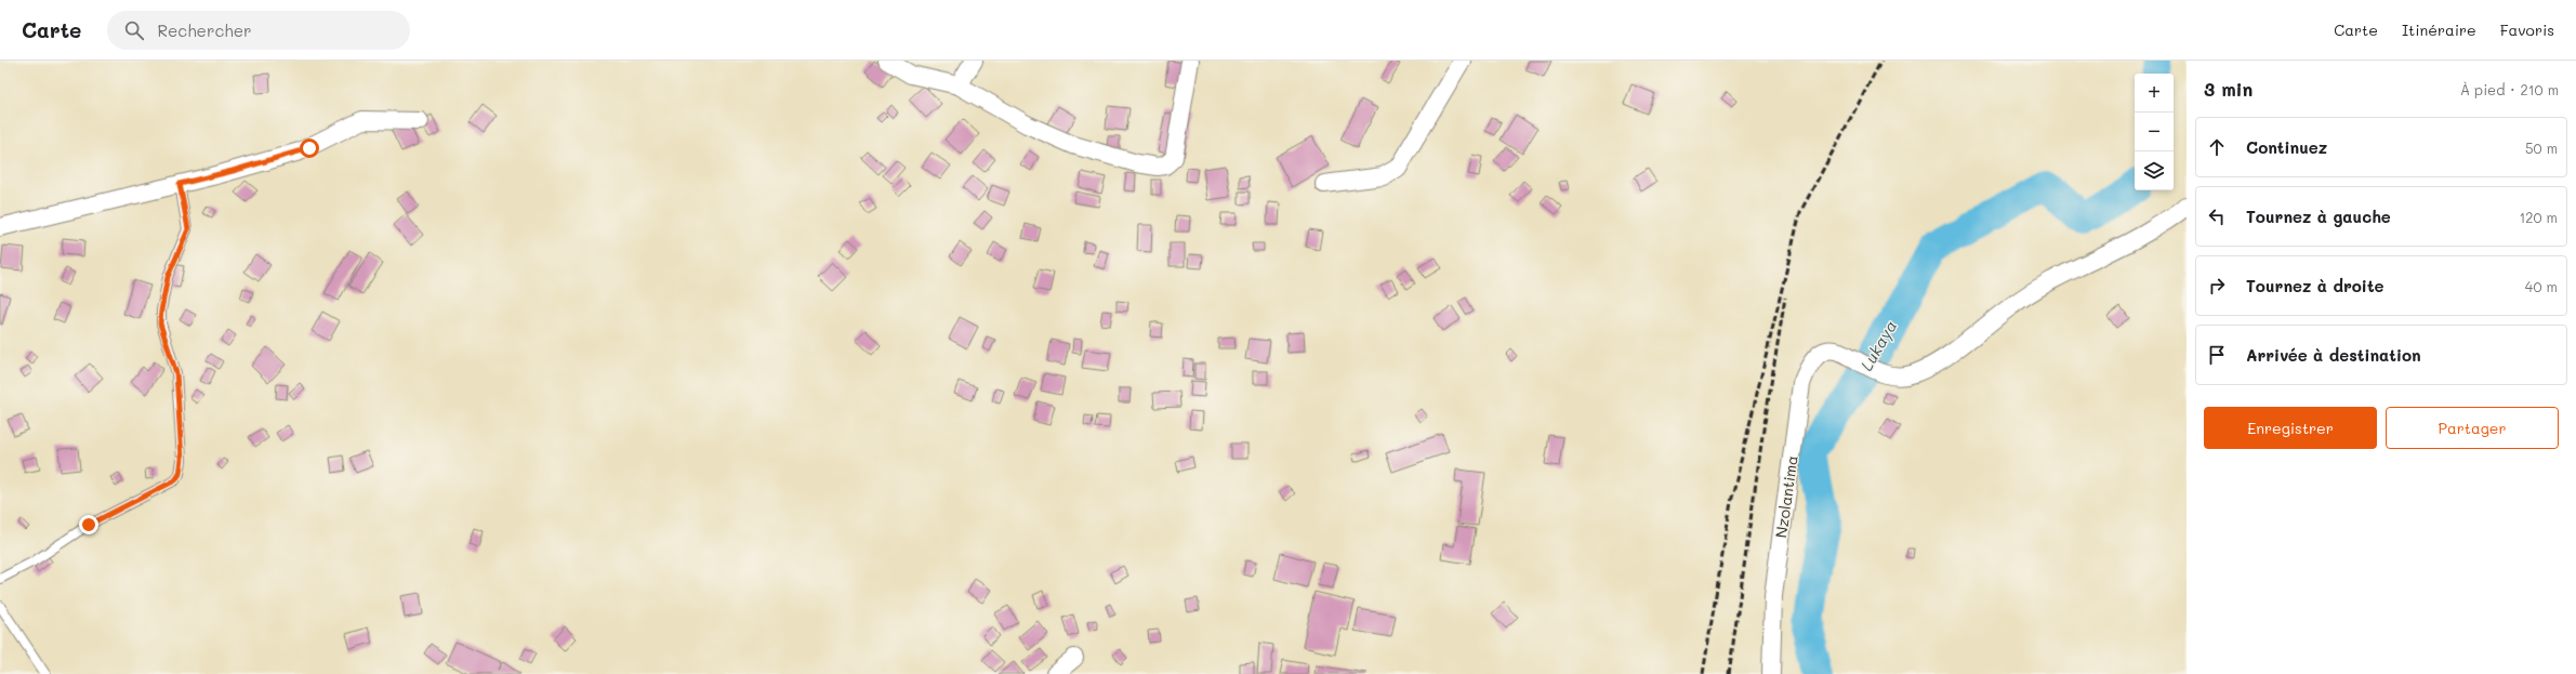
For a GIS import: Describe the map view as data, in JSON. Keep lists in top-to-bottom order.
{
  "streets": {
    "street": ["Nzolantima"]
  },
  "water": ["Lukaya"],
  "page": {
    "header": "Carte",
    "search": "Rechercher",
    "nav": ["Carte", "Itinéraire", "Favoris"],
    "heading": ["3 min", "À pied · 210 m"],
    "map_buttons": ["+", "−"],
    "list": [
      ["Continuez", "50 m"],
      ["Tournez à gauche", "120 m"],
      ["Tournez à droite", "40 m"],
      "Arrivée à destination"
    ],
    "buttons": ["Enregistrer", "Partager"]
  }
}
